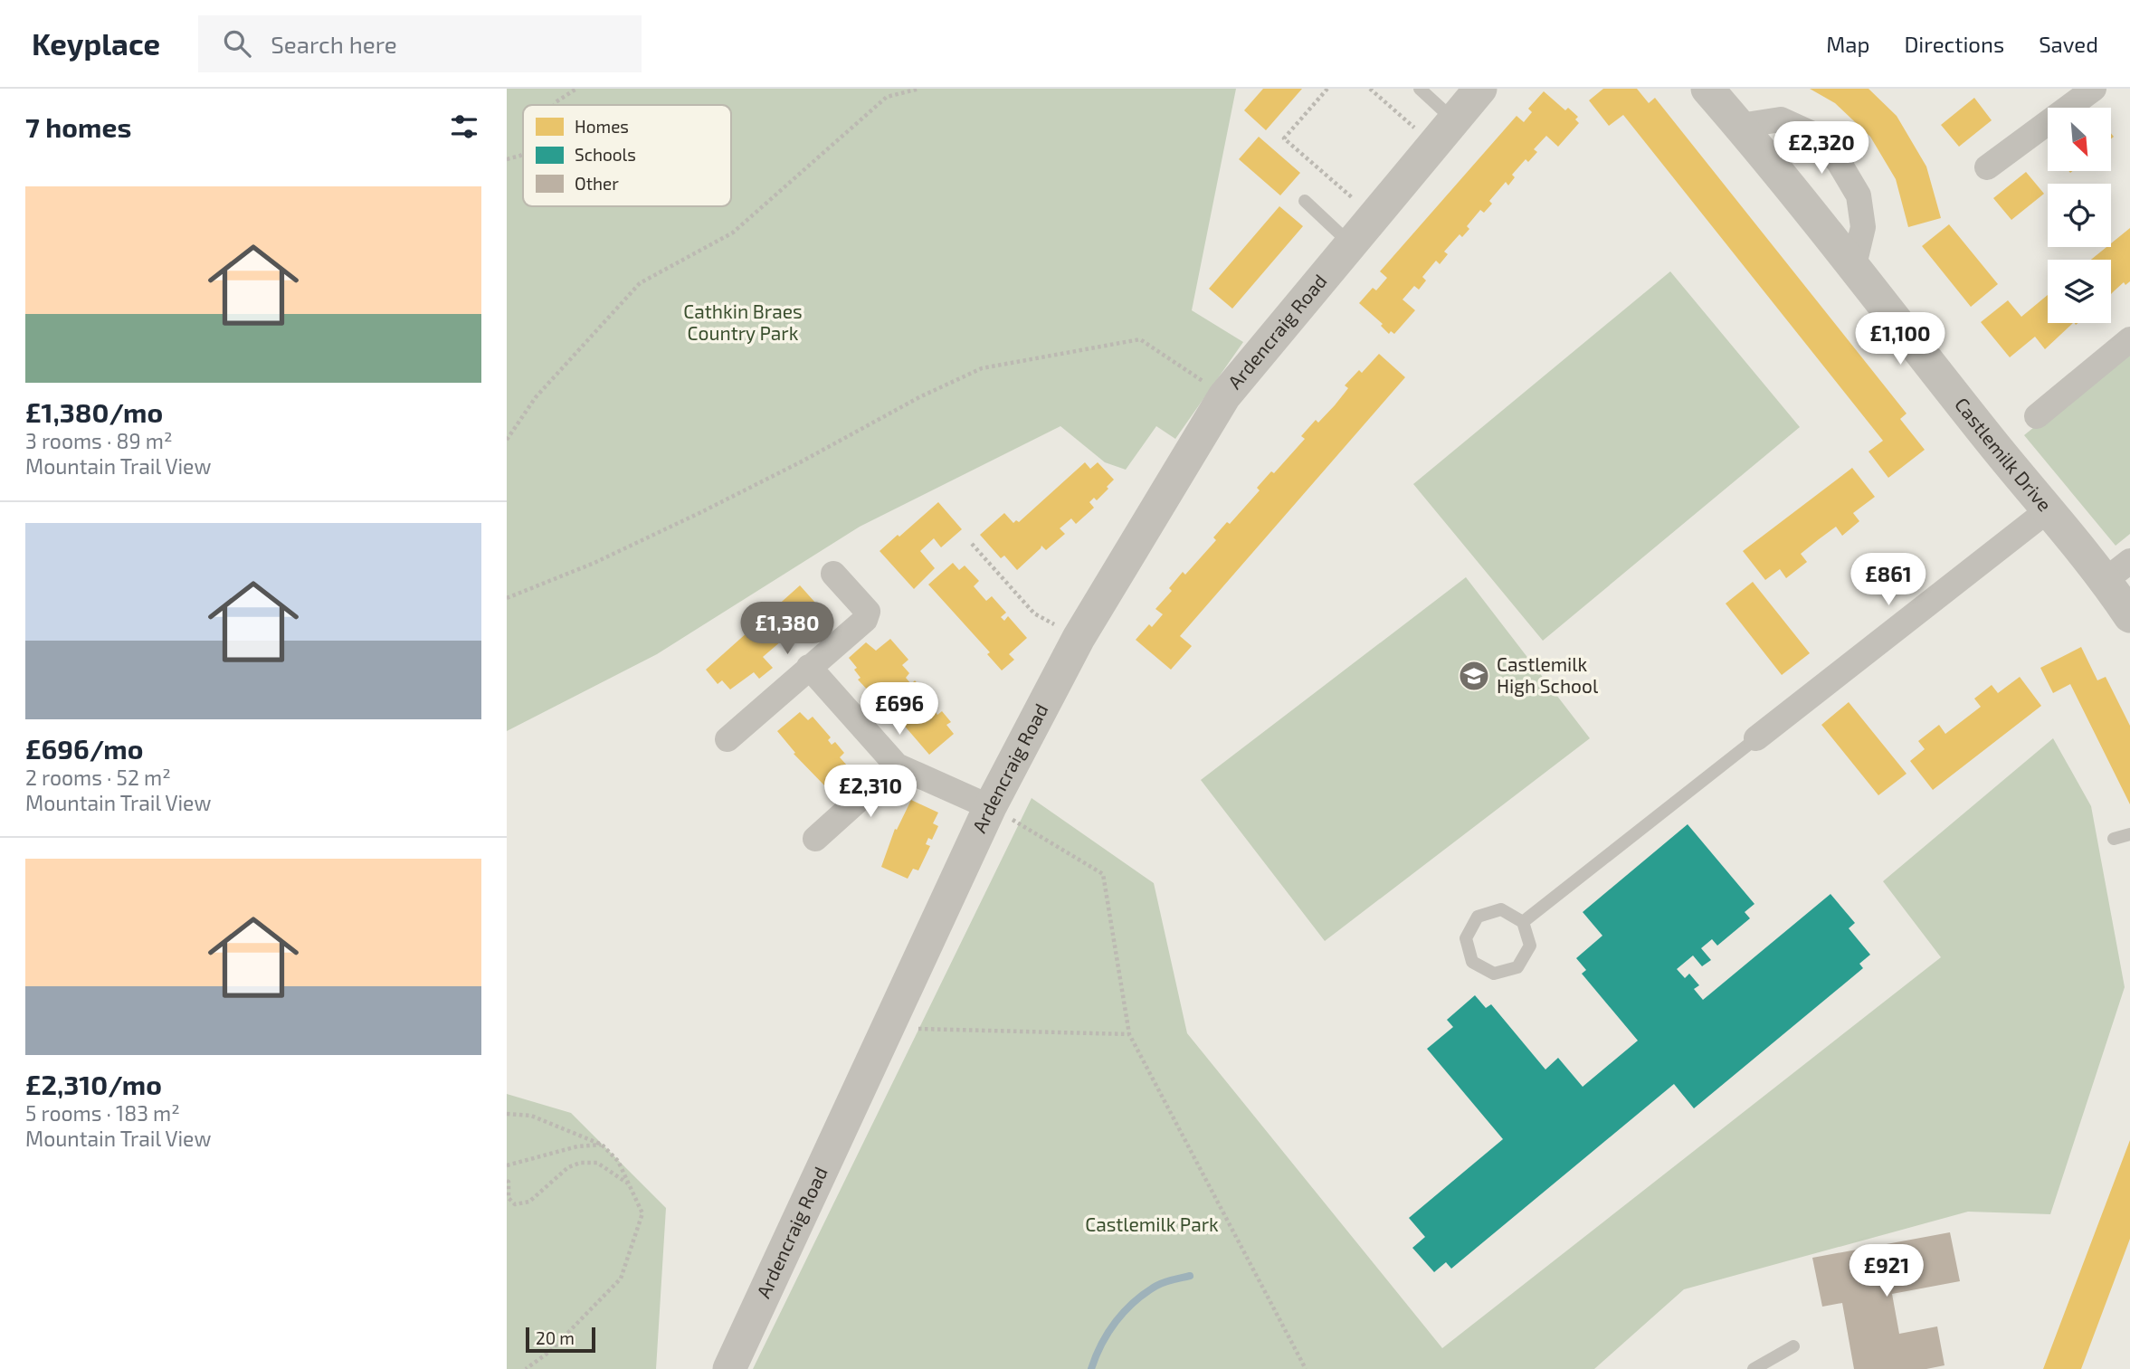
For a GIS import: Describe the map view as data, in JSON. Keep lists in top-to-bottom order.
{
  "streets": {
    "street": ["Ardencraig Road", "Castlemilk Drive"]
  },
  "parks": ["Cathkin Braes Country Park", "Castlemilk Park"],
  "places": {
    "school or university": ["Castlemilk High School"]
  },
  "legend": ["Homes", "Schools", "Other"],
  "scale_bar": "20 m",
  "north": "bottom right",
  "page": {
    "header": "Keyplace",
    "search": "Search here",
    "nav": ["Map", "Directions", "Saved"],
    "heading": "7 homes",
    "price": [
      "£2,320",
      "£1,100",
      "£861",
      "£1,380",
      "£696",
      "£2,310",
      "£921"
    ],
    "list": [
      {
        "name": "£1,380/mo",
        "note": "3 rooms · 89 m² · Mountain Trail View"
      },
      {
        "name": "£696/mo",
        "note": "2 rooms · 52 m² · Mountain Trail View"
      },
      {
        "name": "£2,310/mo",
        "note": "5 rooms · 183 m² · Mountain Trail View"
      }
    ],
    "scale": "20 m"
  }
}
